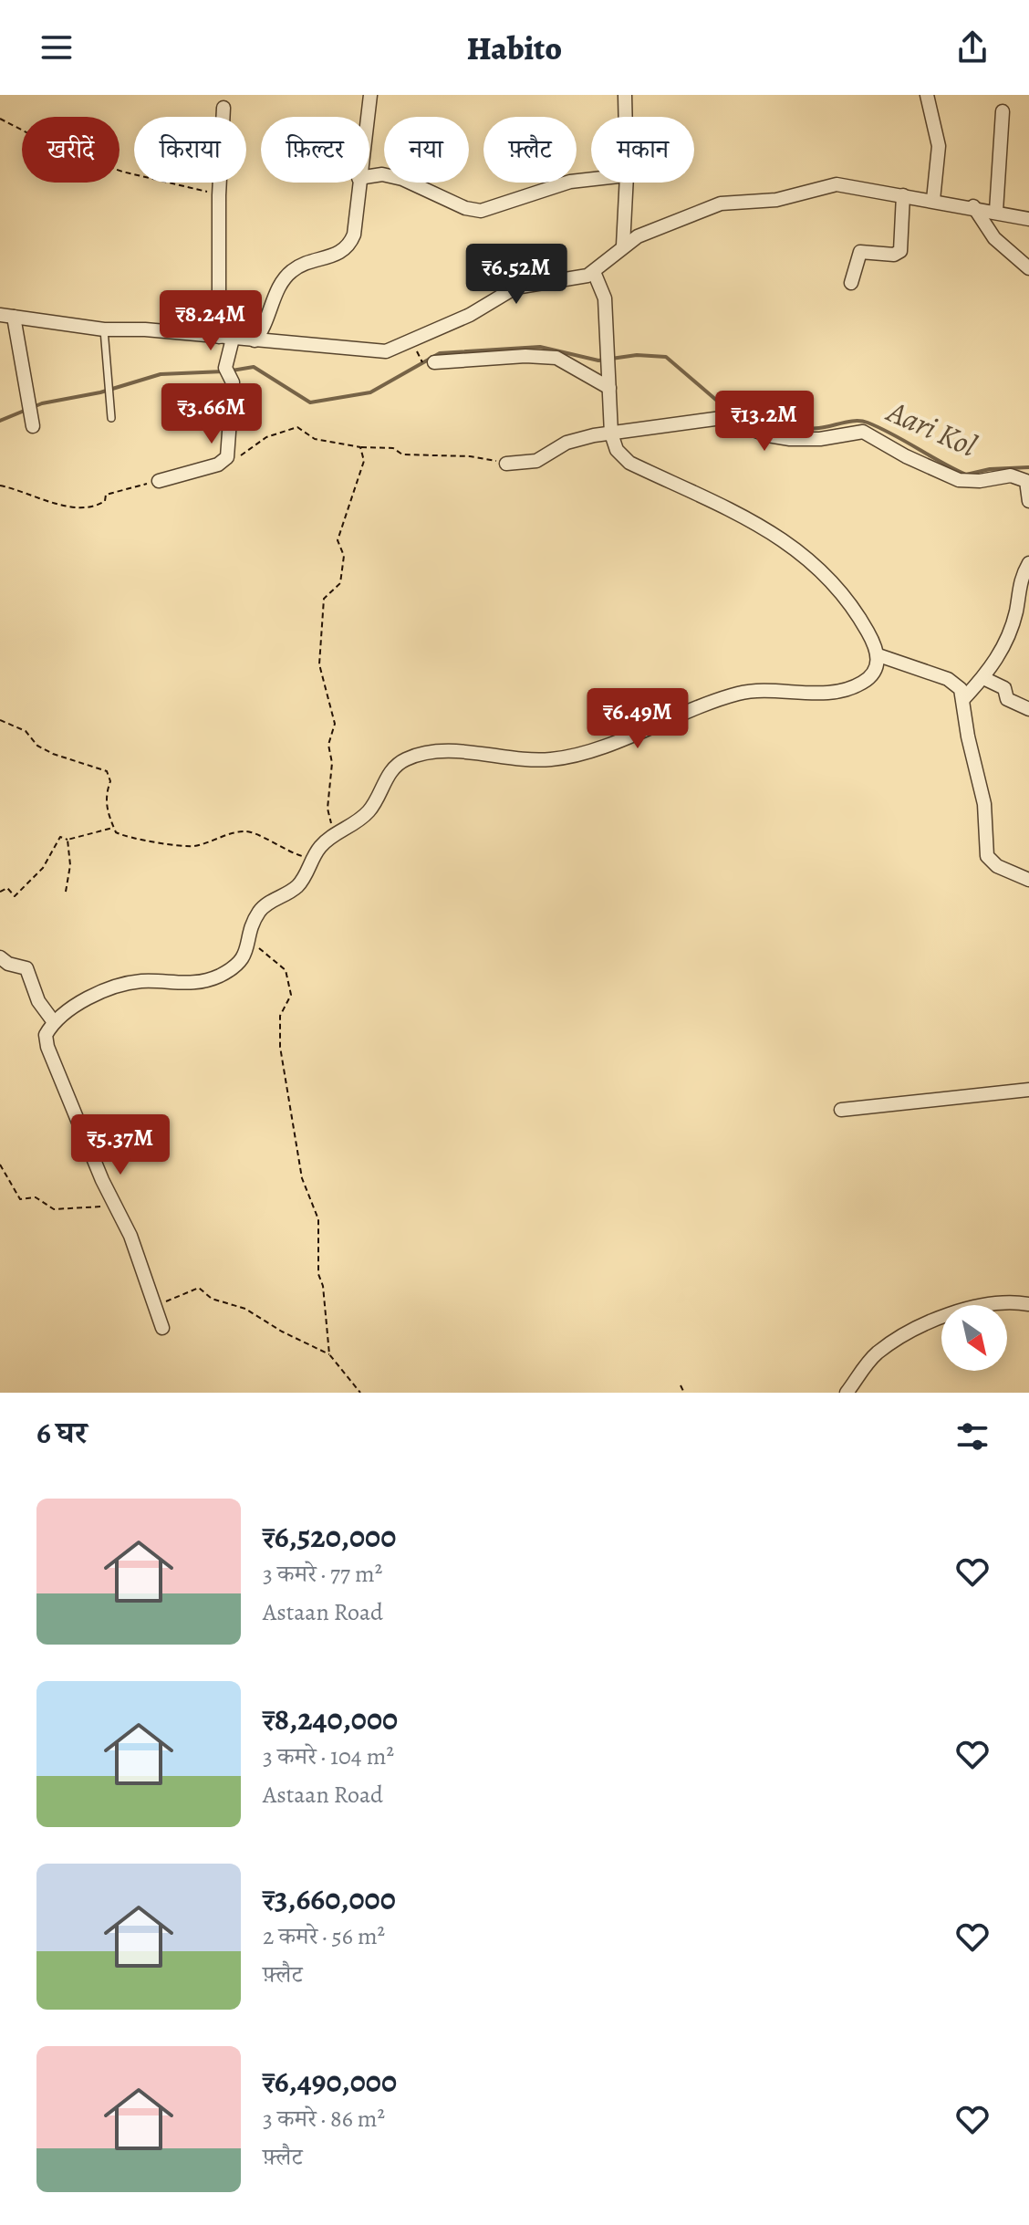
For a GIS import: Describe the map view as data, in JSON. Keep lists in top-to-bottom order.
{
  "water": ["Aari Kol"],
  "north": "bottom right",
  "page": {
    "header": "Habito",
    "chip": [
      "खरीदें",
      "किराया",
      "फ़िल्टर",
      "नया",
      "फ़्लैट",
      "मकान"
    ],
    "price": [
      "₹6.52M",
      "₹8.24M",
      "₹3.66M",
      "₹13.2M",
      "₹6.49M",
      "₹5.37M"
    ],
    "heading": "6 घर",
    "list": [
      {
        "name": "₹6,520,000",
        "note": "3 कमरे · 77 m² · Astaan Road"
      },
      {
        "name": "₹8,240,000",
        "note": "3 कमरे · 104 m² · Astaan Road"
      },
      {
        "name": "₹3,660,000",
        "note": "2 कमरे · 56 m² · फ़्लैट"
      },
      {
        "name": "₹6,490,000",
        "note": "3 कमरे · 86 m² · फ़्लैट"
      }
    ]
  }
}
